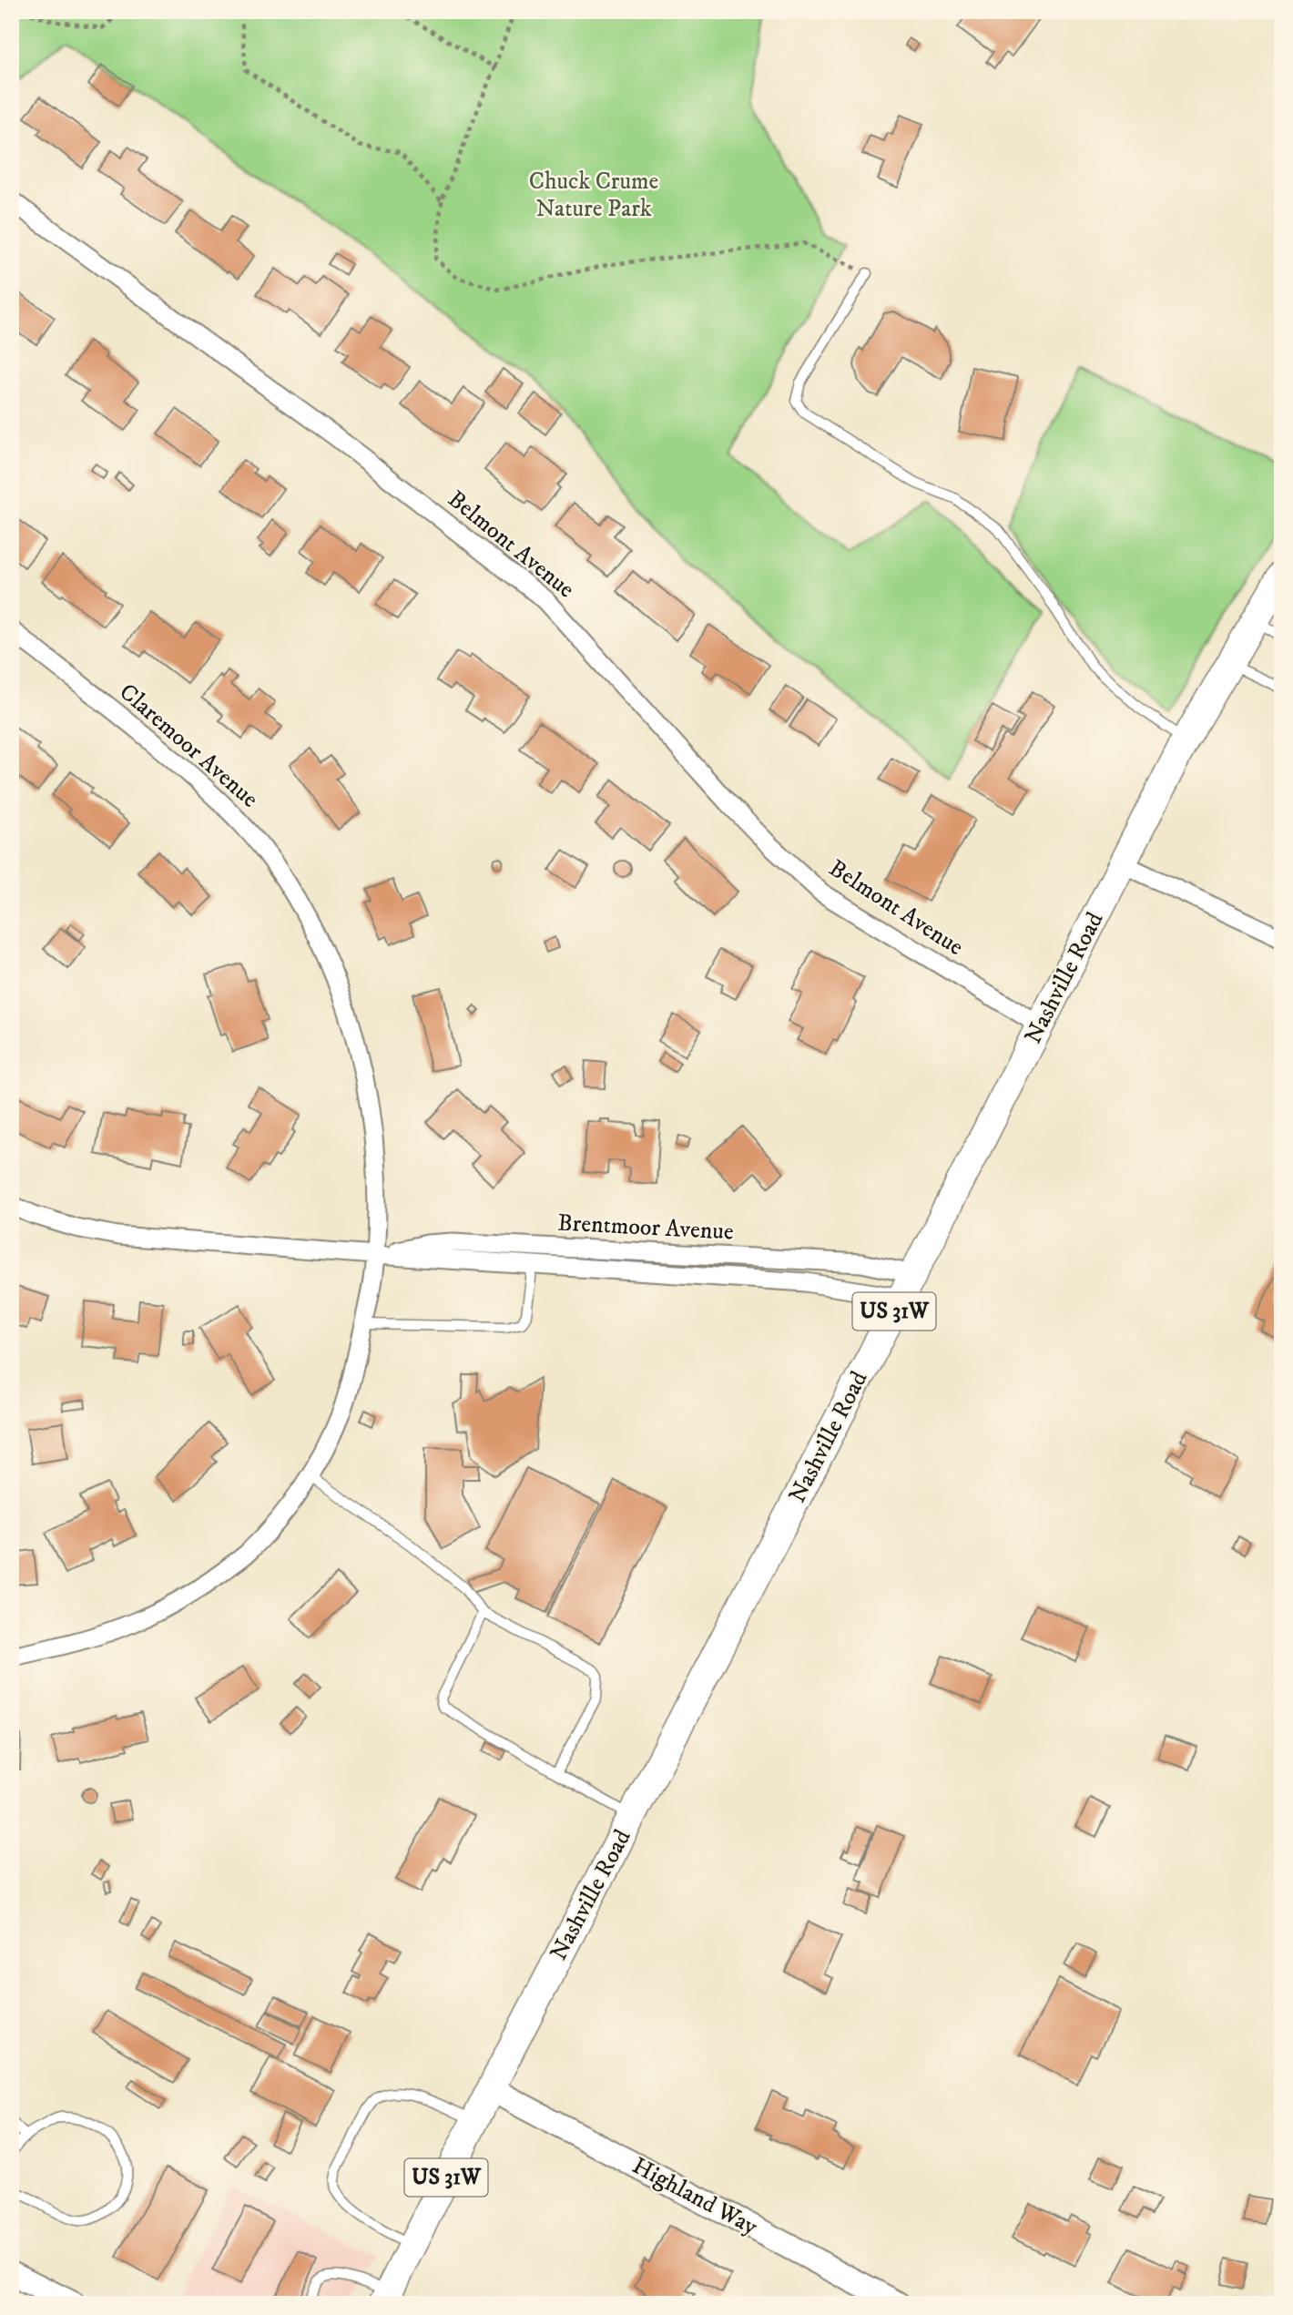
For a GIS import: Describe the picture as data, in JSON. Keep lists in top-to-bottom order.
{
  "streets": {
    "main road": ["Nashville Road", "US 31W"],
    "street": [
      "Belmont Avenue",
      "Claremoor Avenue",
      "Brentmoor Avenue",
      "Highland Way"
    ]
  },
  "crossings": [
    ["Belmont Avenue", "Nashville Road"],
    ["Claremoor Avenue", "Brentmoor Avenue"],
    ["Nashville Road", "Brentmoor Avenue"],
    ["Nashville Road", "Highland Way"]
  ],
  "parks": ["Chuck Crume Nature Park"]
}
